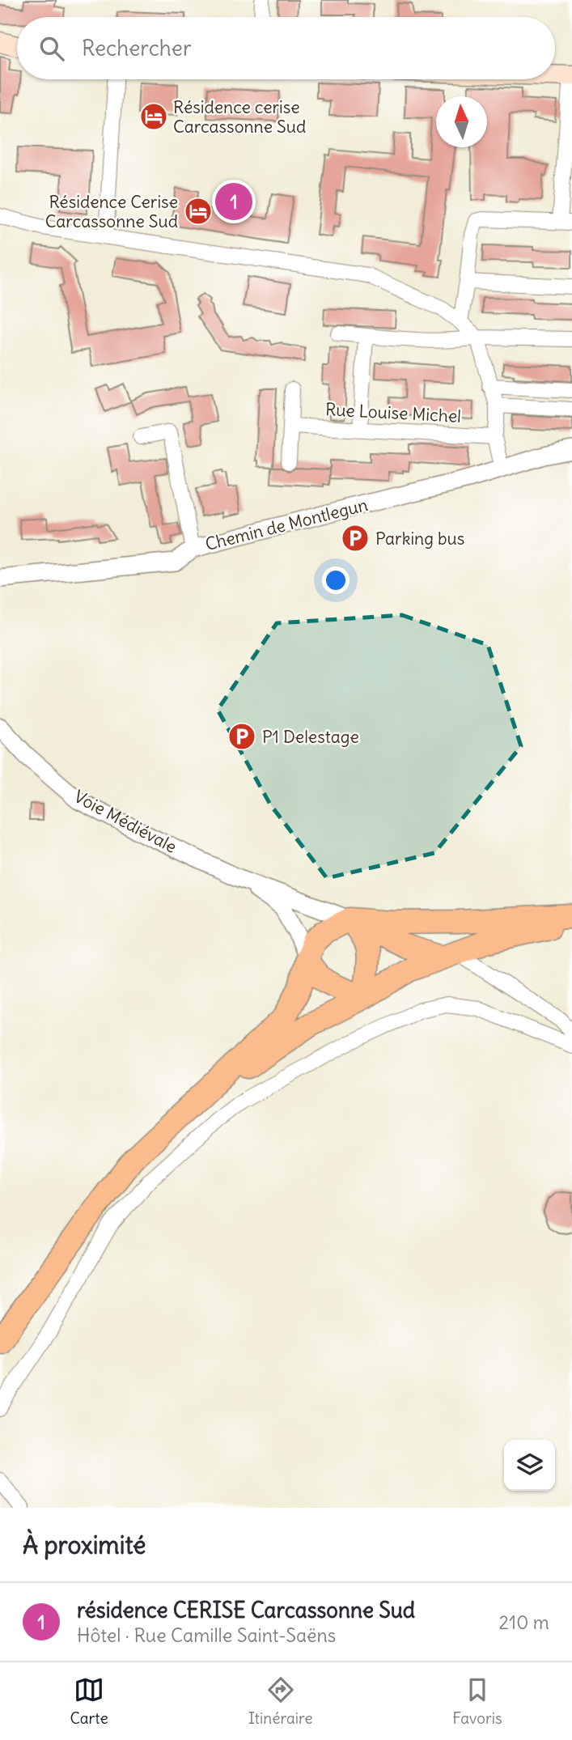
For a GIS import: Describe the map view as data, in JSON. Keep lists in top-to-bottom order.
{
  "streets": {
    "street": ["Rue Louise Michel", "Chemin de Montlegun", "Voie Médiévale"]
  },
  "places": {
    "hotel": ["Résidence cerise Carcassonne Sud", "Résidence Cerise Carcassonne Sud"],
    "parking": ["Parking bus", "P1 Delestage"]
  },
  "north": "top",
  "page": {
    "search": "Rechercher",
    "pins": "1",
    "heading": "À proximité",
    "list": [
      {
        "mark": "1",
        "name": "résidence CERISE Carcassonne Sud",
        "note": "Hôtel · Rue Camille Saint-Saëns",
        "value": "210 m"
      }
    ],
    "nav": ["Carte", "Itinéraire", "Favoris"]
  }
}
